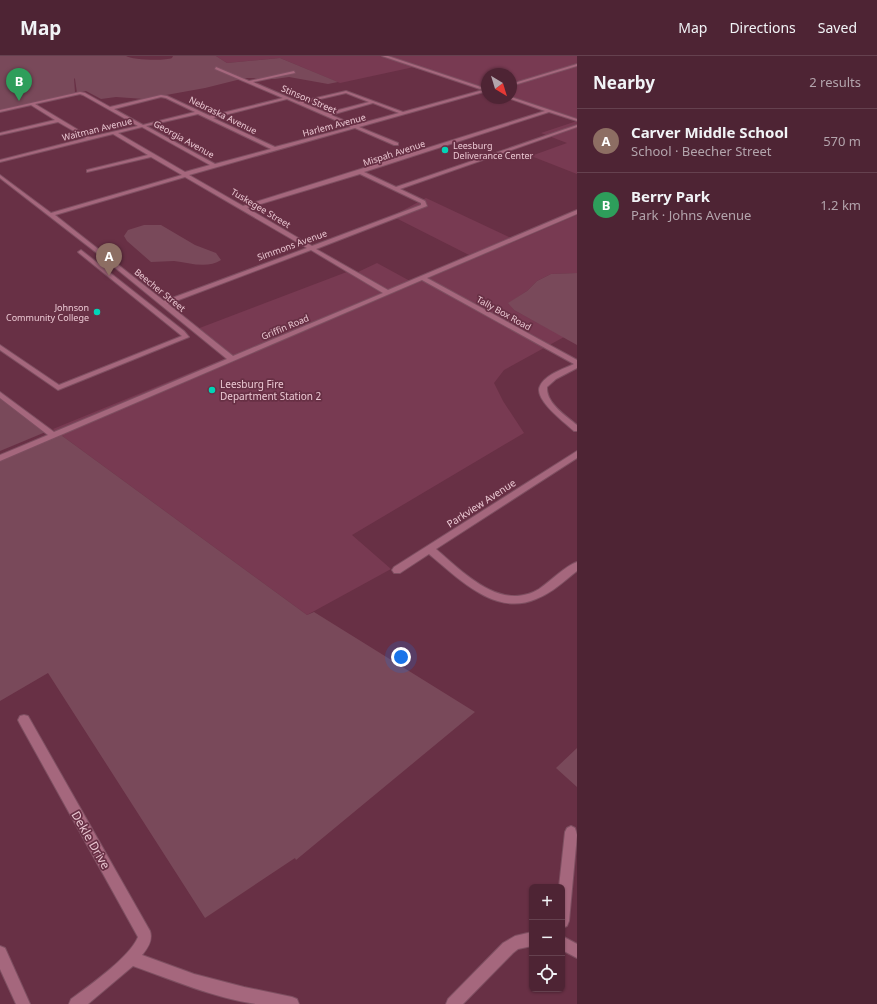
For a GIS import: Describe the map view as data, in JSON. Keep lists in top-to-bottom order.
{
  "streets": {
    "street": [
      "Stinson Street",
      "Nebraska Avenue",
      "Harlem Avenue",
      "Waitman Avenue",
      "Georgia Avenue",
      "Mispah Avenue",
      "Tuskegee Street",
      "Simmons Avenue",
      "Beecher Street",
      "Tally Box Road",
      "Griffin Road",
      "Parkview Avenue",
      "Dekle Drive"
    ]
  },
  "crossings": [
    ["Stinson Street", "Harlem Avenue"],
    ["Nebraska Avenue", "Harlem Avenue"],
    ["Nebraska Avenue", "Waitman Avenue"],
    ["Nebraska Avenue", "Georgia Avenue"],
    ["Harlem Avenue", "Georgia Avenue"],
    ["Harlem Avenue", "Tuskegee Street"],
    ["Harlem Avenue", "Beecher Street"],
    ["Waitman Avenue", "Georgia Avenue"],
    ["Waitman Avenue", "Tuskegee Street"],
    ["Mispah Avenue", "Tuskegee Street"],
    ["Tuskegee Street", "Simmons Avenue"],
    ["Tuskegee Street", "Griffin Road"],
    ["Simmons Avenue", "Beecher Street"],
    ["Beecher Street", "Griffin Road"],
    ["Tally Box Road", "Griffin Road"]
  ],
  "places": ["Leesburg Deliverance Center", "Johnson Community College", "Leesburg Fire Department Station 2"],
  "north": "bottom right",
  "page": {
    "header": "Map",
    "nav": ["Map", "Directions", "Saved"],
    "heading": ["Nearby", "2 results"],
    "pins": ["B", "A"],
    "list": [
      {
        "mark": "A",
        "name": "Carver Middle School",
        "note": "School · Beecher Street",
        "value": "570 m"
      },
      {
        "mark": "B",
        "name": "Berry Park",
        "note": "Park · Johns Avenue",
        "value": "1.2 km"
      }
    ],
    "map_buttons": ["+", "−"]
  }
}
